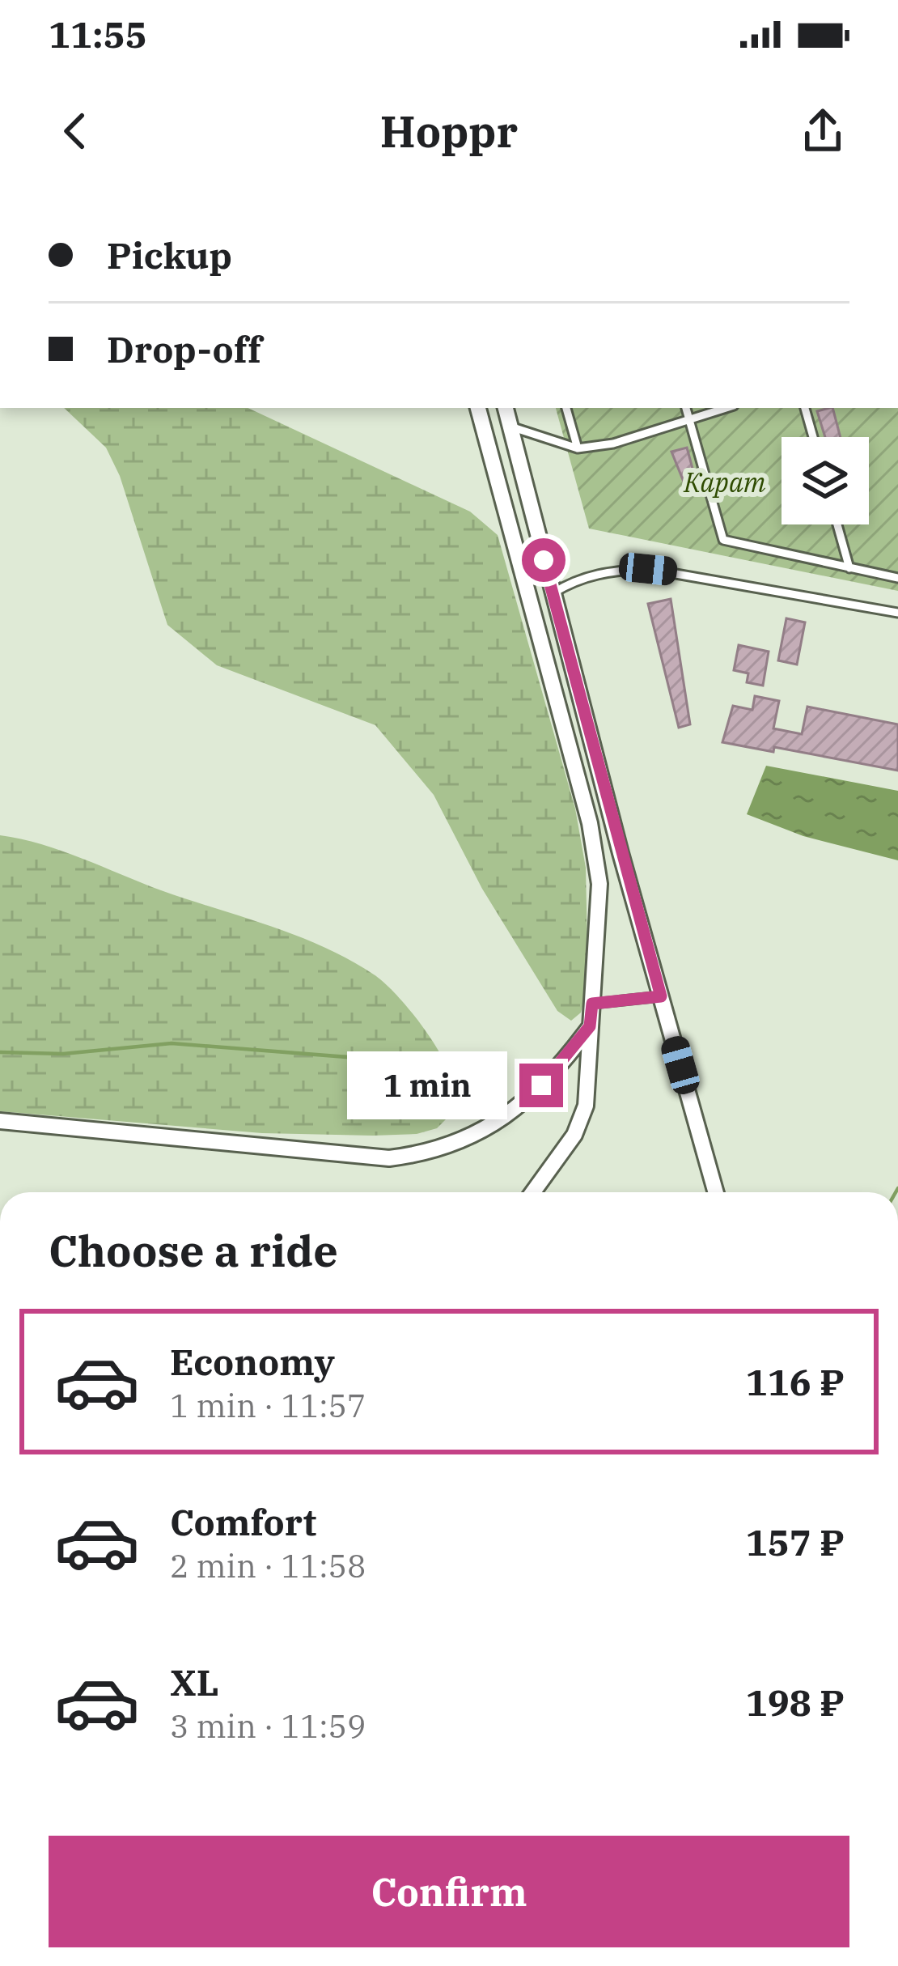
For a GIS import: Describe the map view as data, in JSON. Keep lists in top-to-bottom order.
{
  "parks": ["Карат"],
  "page": {
    "status": "11:55",
    "header": "Hoppr",
    "banner": ["Pickup", "Drop-off"],
    "bubble": "1 min",
    "heading": "Choose a ride",
    "list": [
      {
        "name": "Economy",
        "note": "1 min · 11:57",
        "value": "116 ₽"
      },
      {
        "name": "Comfort",
        "note": "2 min · 11:58",
        "value": "157 ₽"
      },
      {
        "name": "XL",
        "note": "3 min · 11:59",
        "value": "198 ₽"
      }
    ],
    "buttons": "Confirm"
  }
}
